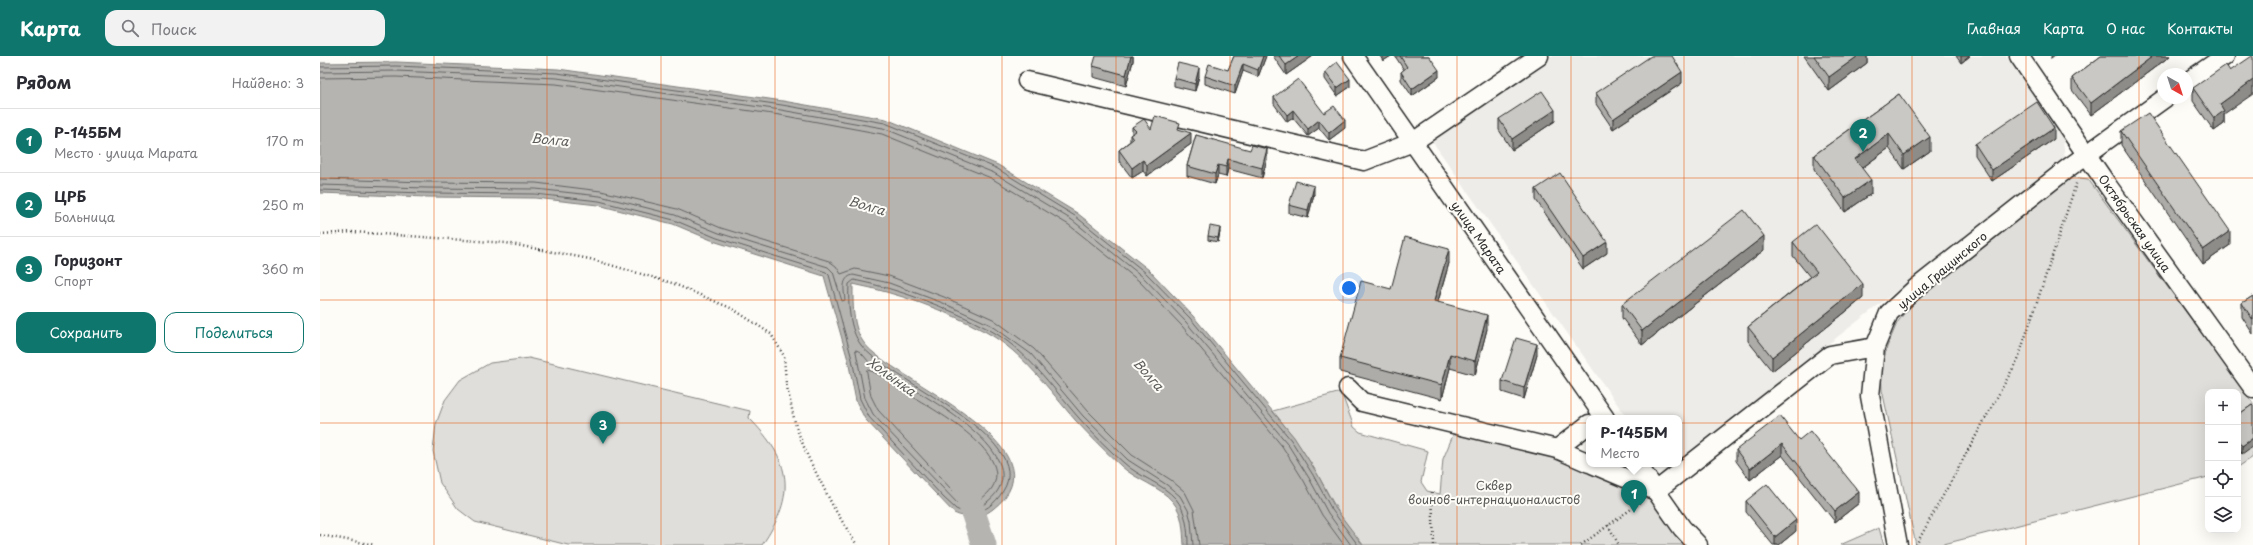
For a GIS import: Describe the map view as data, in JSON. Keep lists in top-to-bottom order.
{
  "streets": {
    "street": ["Октябрьская улица", "улица Марата", "улица Грацинского"]
  },
  "crossings": [
    ["Октябрьская улица", "улица Грацинского"]
  ],
  "water": ["Волга", "Холынка"],
  "parks": ["Сквер воинов-интернационалистов"],
  "north": "bottom right",
  "page": {
    "header": "Карта",
    "search": "Поиск",
    "nav": [
      "Главная",
      "Карта",
      "О нас",
      "Контакты"
    ],
    "heading": ["Рядом", "Найдено: 3"],
    "list": [
      {
        "mark": "1",
        "name": "Р-145БМ",
        "note": "Место · улица Марата",
        "value": "170 m"
      },
      {
        "mark": "2",
        "name": "ЦРБ",
        "note": "Больница",
        "value": "250 m"
      },
      {
        "mark": "3",
        "name": "Горизонт",
        "note": "Спорт",
        "value": "360 m"
      }
    ],
    "pins": ["2", "3", "1"],
    "buttons": ["Сохранить", "Поделиться"],
    "map_buttons": ["+", "−"],
    "popup": ["Р-145БМ", "Место"]
  }
}
